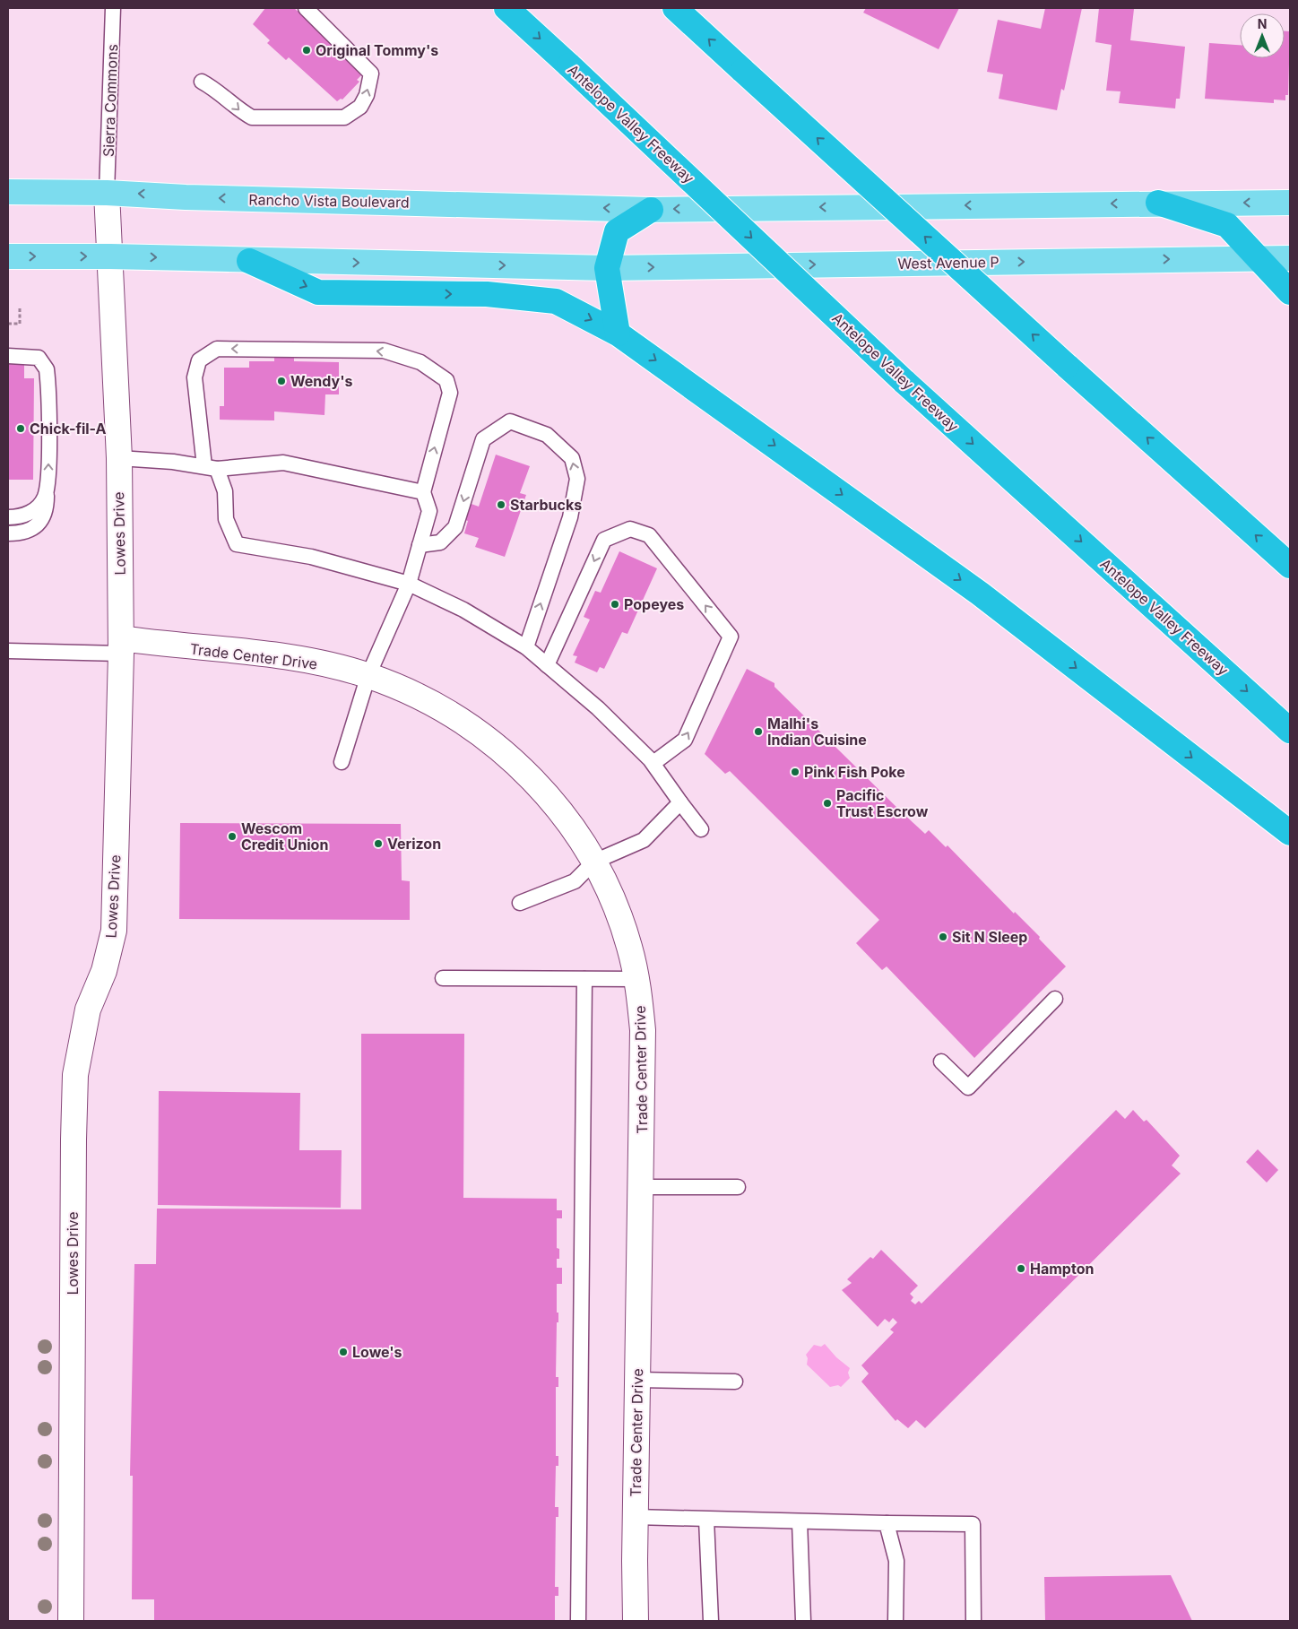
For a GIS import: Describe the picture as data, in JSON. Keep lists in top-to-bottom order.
{
  "streets": {
    "highway": ["Antelope Valley Freeway"],
    "main road": ["Rancho Vista Boulevard", "West Avenue P"],
    "street": ["Lowes Drive", "Trade Center Drive"],
    "lane": ["Sierra Commons"]
  },
  "crossings": [
    ["Sierra Commons", "Rancho Vista Boulevard"],
    ["Sierra Commons", "Lowes Drive"],
    ["Rancho Vista Boulevard", "Lowes Drive"],
    ["Lowes Drive", "Trade Center Drive"]
  ],
  "places": [
    "Original Tommy's",
    "Wendy's",
    "Chick-fil-A",
    "Starbucks",
    "Popeyes",
    "Malhi's Indian Cuisine",
    "Pink Fish Poke",
    "Pacific Trust Escrow",
    "Wescom Credit Union",
    "Verizon",
    "Sit N Sleep",
    "Hampton",
    "Lowe's"
  ],
  "north": "top"
}
